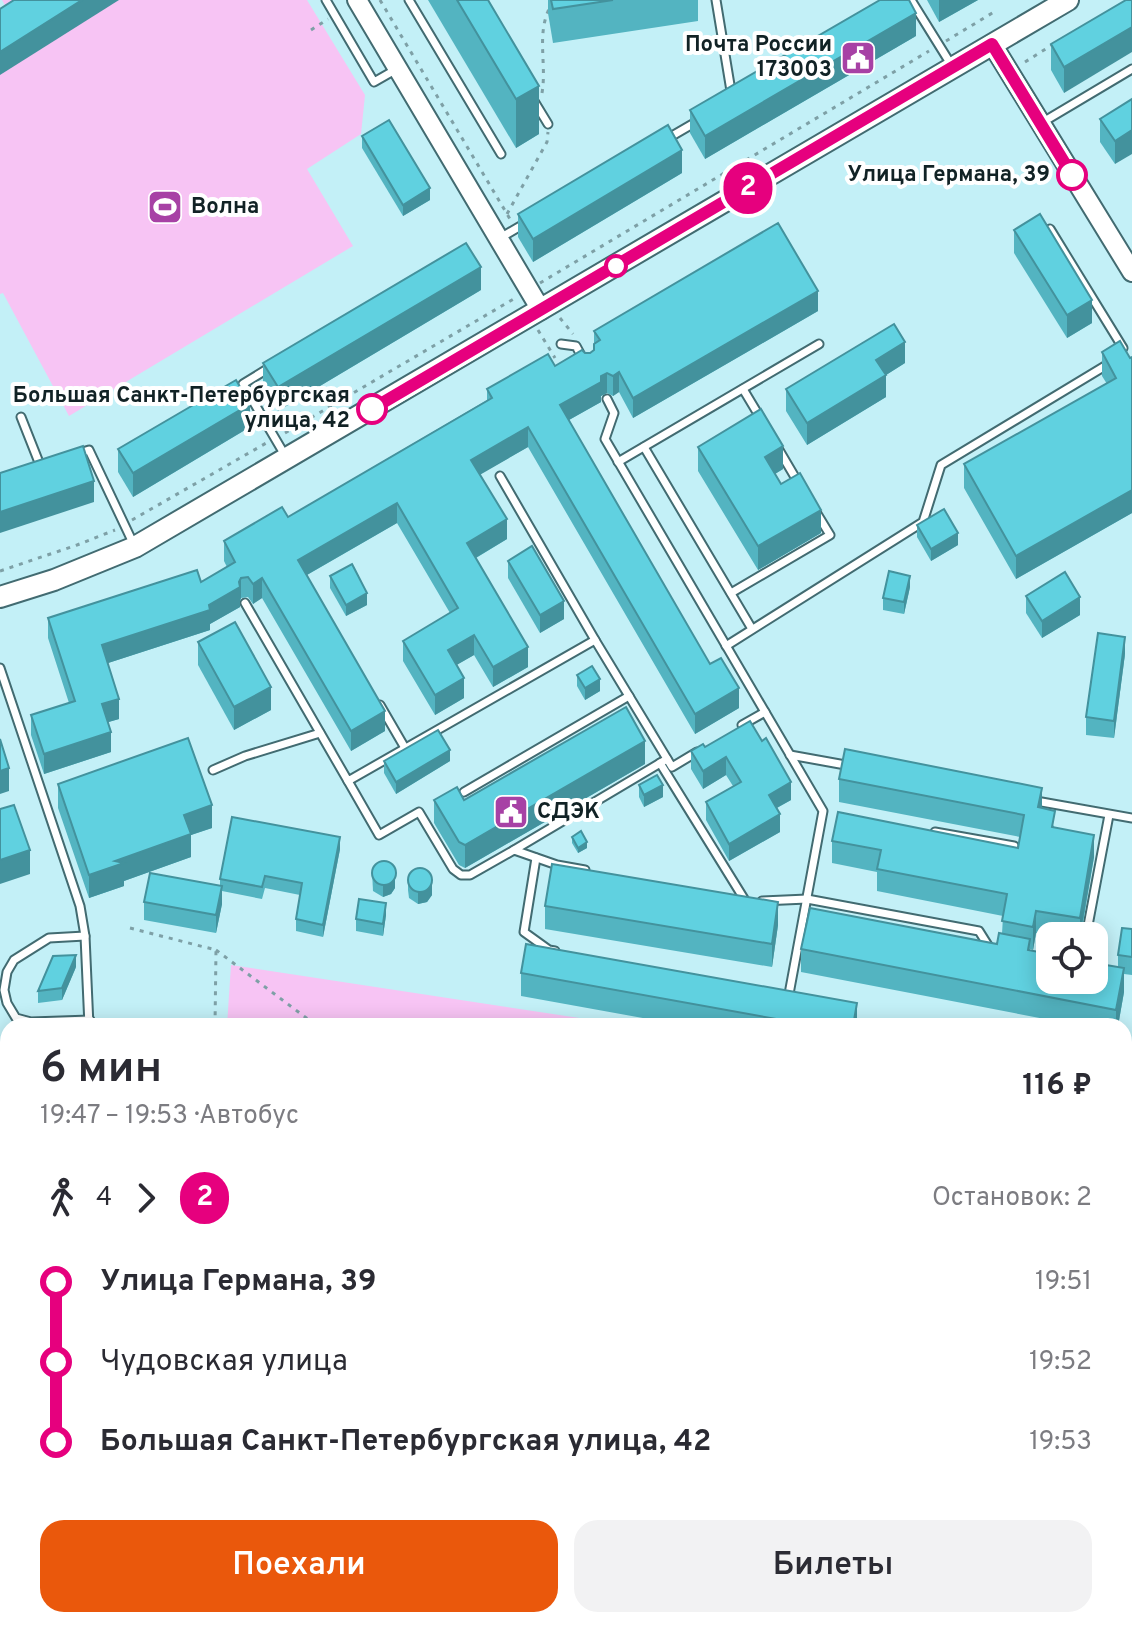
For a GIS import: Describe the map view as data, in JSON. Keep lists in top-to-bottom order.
{
  "places": {
    "public building": ["Почта России 173003", "СДЭК"],
    "other": ["Улица Германа, 39", "Большая Санкт-Петербургская улица, 42"],
    "sports": ["Волна"]
  },
  "lines": ["bus line 2"],
  "page": {
    "on_map": "2",
    "heading": ["6 мин", "19:47 – 19:53 · Автобус", "116 ₽"],
    "legs": ["4", "2", "Остановок: 2"],
    "list": [
      {
        "name": "Улица Германа, 39",
        "value": "19:51"
      },
      {
        "name": "Чудовская улица",
        "value": "19:52"
      },
      {
        "name": "Большая Санкт-Петербургская улица, 42",
        "value": "19:53"
      }
    ],
    "buttons": ["Поехали", "Билеты"]
  }
}
